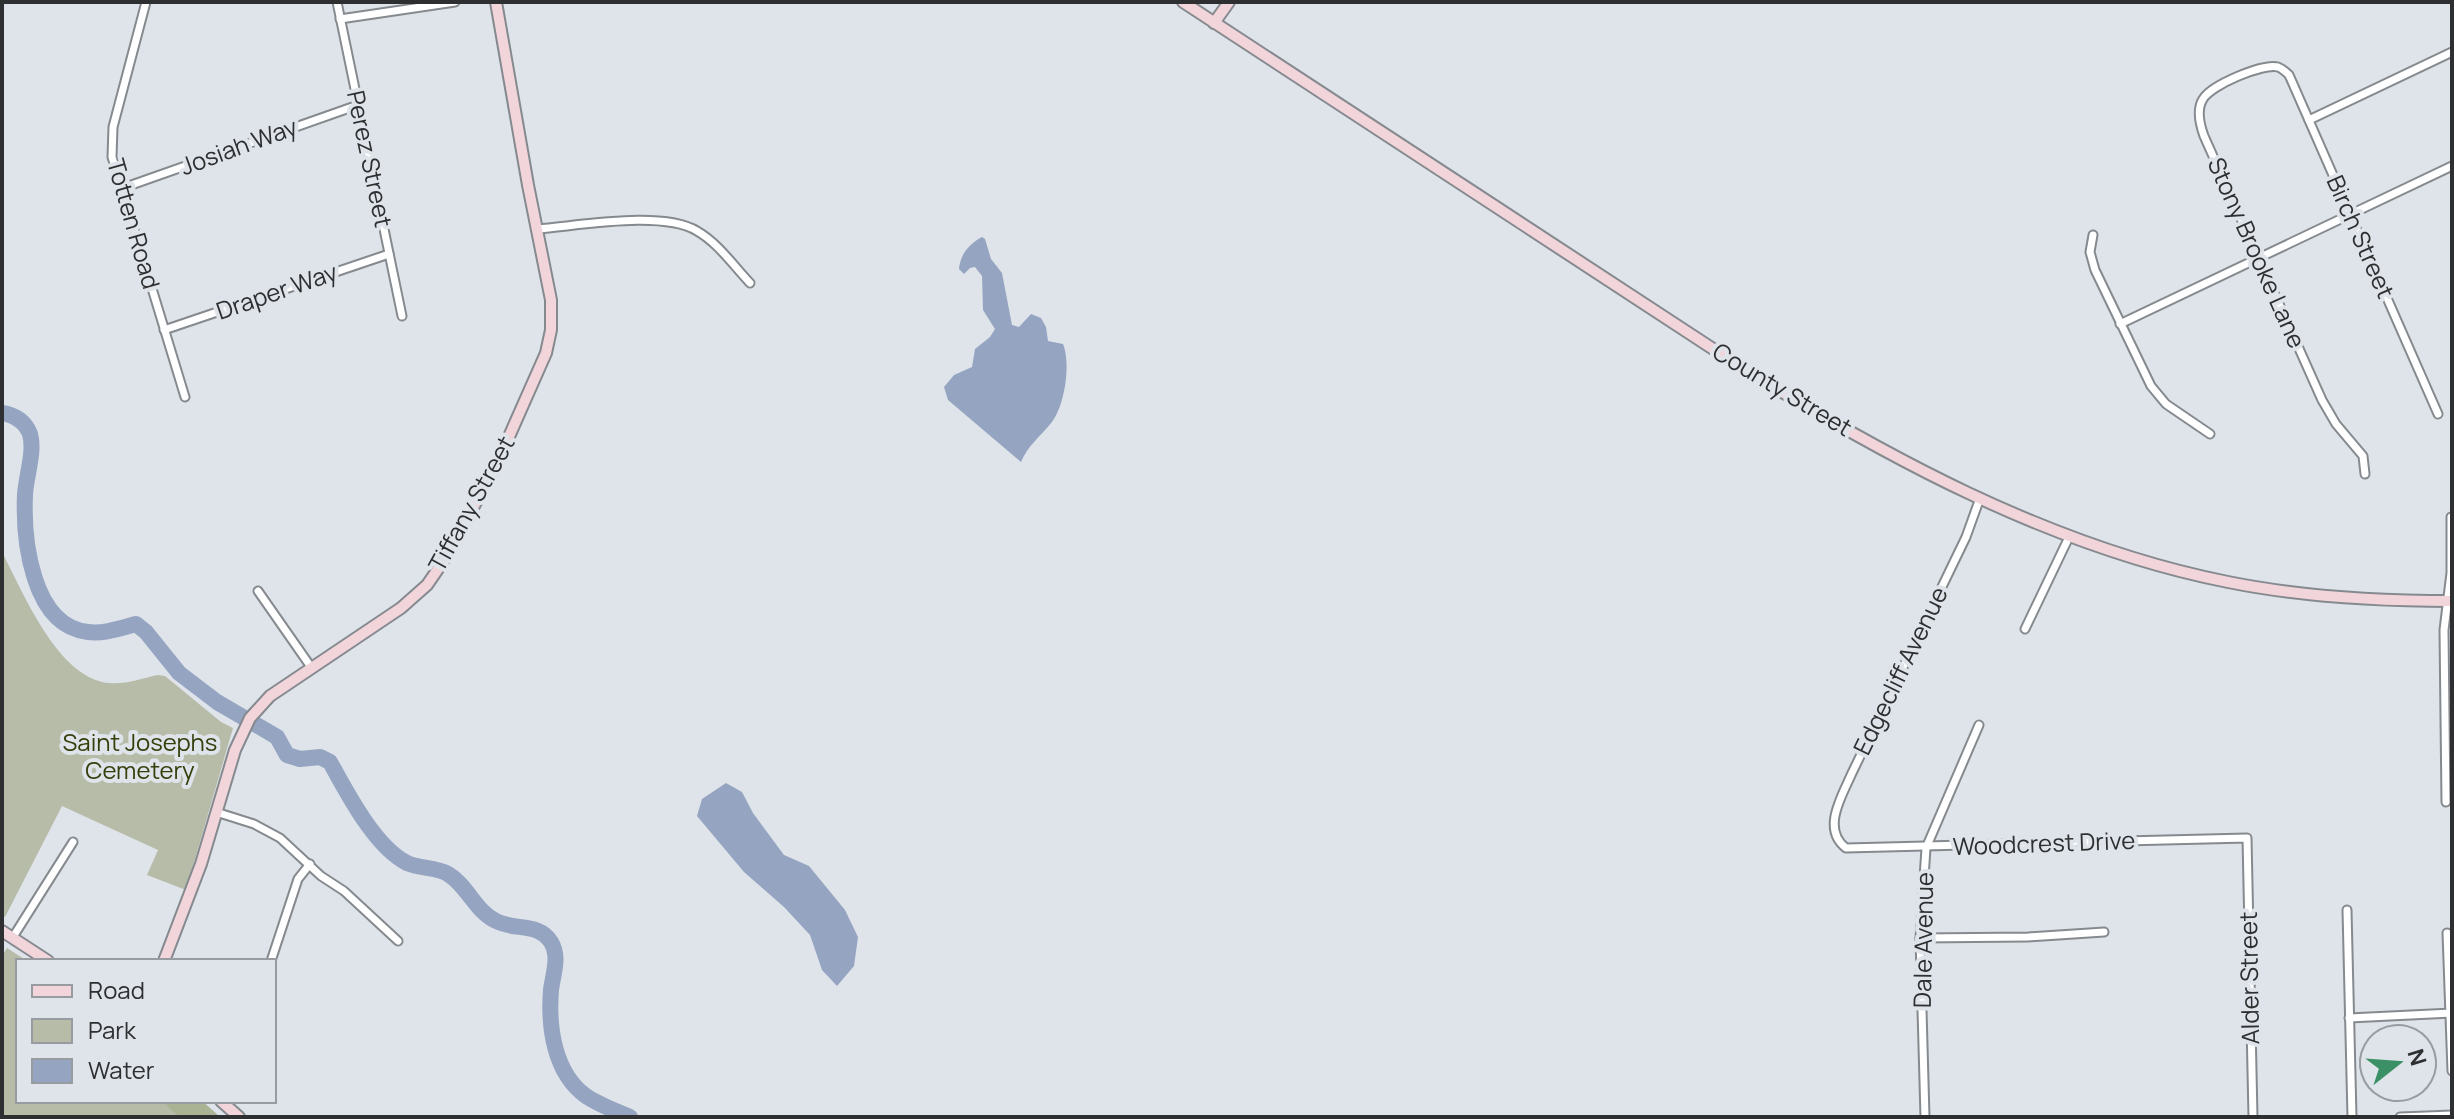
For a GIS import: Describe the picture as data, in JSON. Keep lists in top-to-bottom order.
{
  "streets": {
    "main road": ["County Street", "Tiffany Street"],
    "street": [
      "Josiah Way",
      "Perez Street",
      "Totten Road",
      "Birch Street",
      "Stony Brooke Lane",
      "Draper Way",
      "Edgecliff Avenue",
      "Woodcrest Drive",
      "Dale Avenue",
      "Alder Street"
    ]
  },
  "crossings": [
    ["Josiah Way", "Perez Street"],
    ["Josiah Way", "Totten Road"],
    ["Perez Street", "Draper Way"],
    ["Totten Road", "Draper Way"],
    ["Birch Street", "Stony Brooke Lane"],
    ["County Street", "Edgecliff Avenue"],
    ["Edgecliff Avenue", "Woodcrest Drive"],
    ["Woodcrest Drive", "Dale Avenue"],
    ["Woodcrest Drive", "Alder Street"]
  ],
  "parks": ["Saint Josephs Cemetery"],
  "legend": ["Road", "Park", "Water"],
  "north": "right"
}
